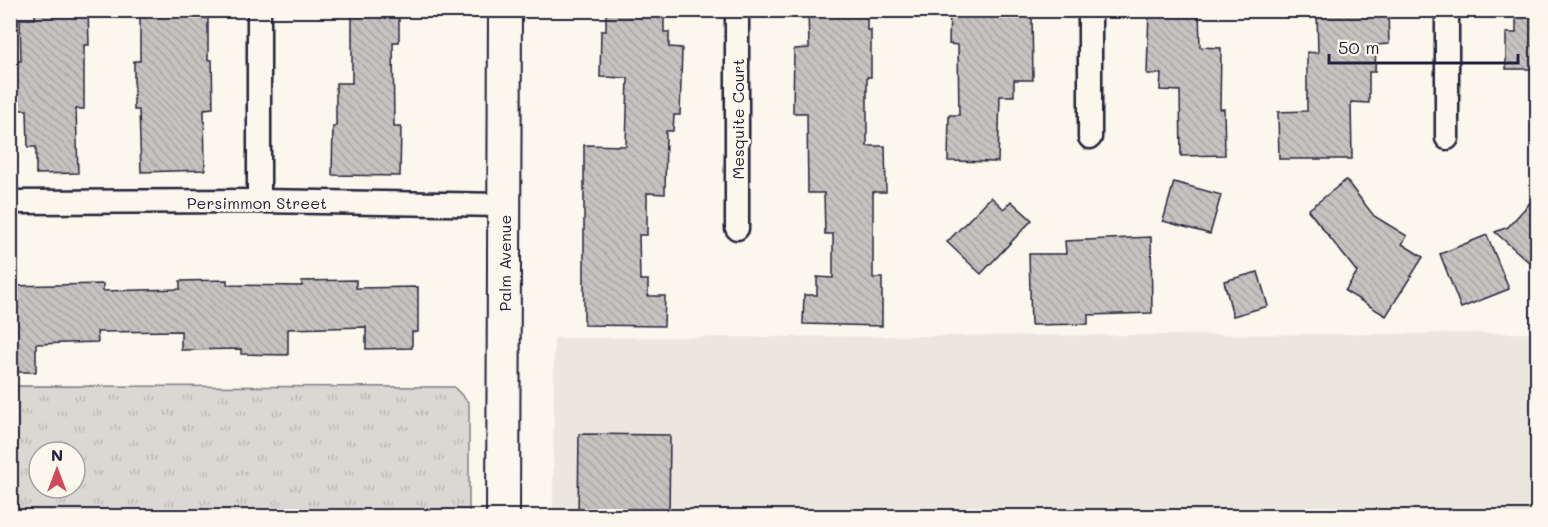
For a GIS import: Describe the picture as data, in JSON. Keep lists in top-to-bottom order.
{
  "streets": {
    "main road": ["Palm Avenue"],
    "street": ["Mesquite Court", "Persimmon Street"]
  },
  "crossings": [
    ["Persimmon Street", "Palm Avenue"]
  ],
  "scale_bar": "50 m",
  "north": "top"
}
